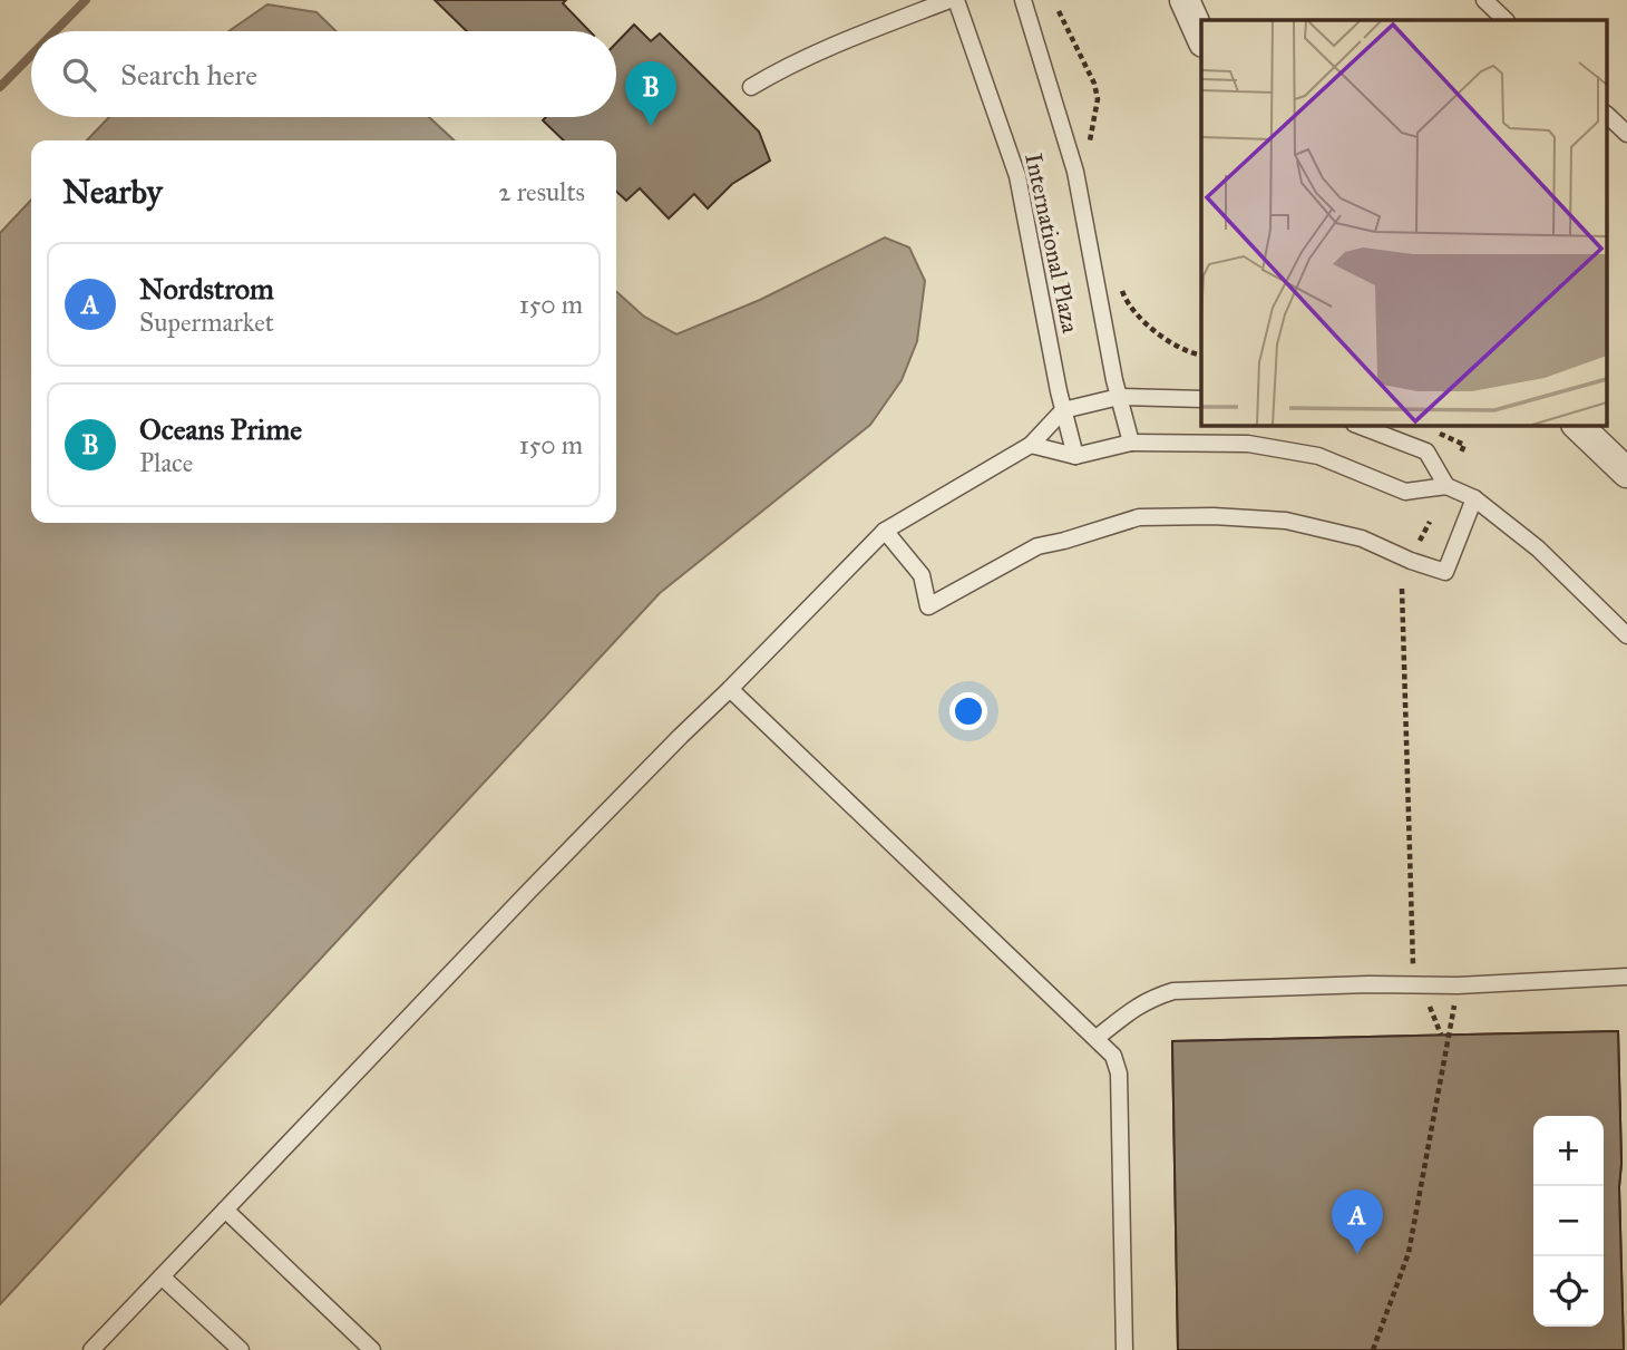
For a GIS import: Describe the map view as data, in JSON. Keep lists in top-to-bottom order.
{
  "streets": {
    "lane": ["International Plaza"]
  },
  "page": {
    "search": "Search here",
    "pins": ["B", "A"],
    "heading": ["Nearby", "2 results"],
    "list": [
      {
        "mark": "A",
        "name": "Nordstrom",
        "note": "Supermarket",
        "value": "150 m"
      },
      {
        "mark": "B",
        "name": "Oceans Prime",
        "note": "Place",
        "value": "150 m"
      }
    ],
    "map_buttons": ["+", "−"]
  }
}
